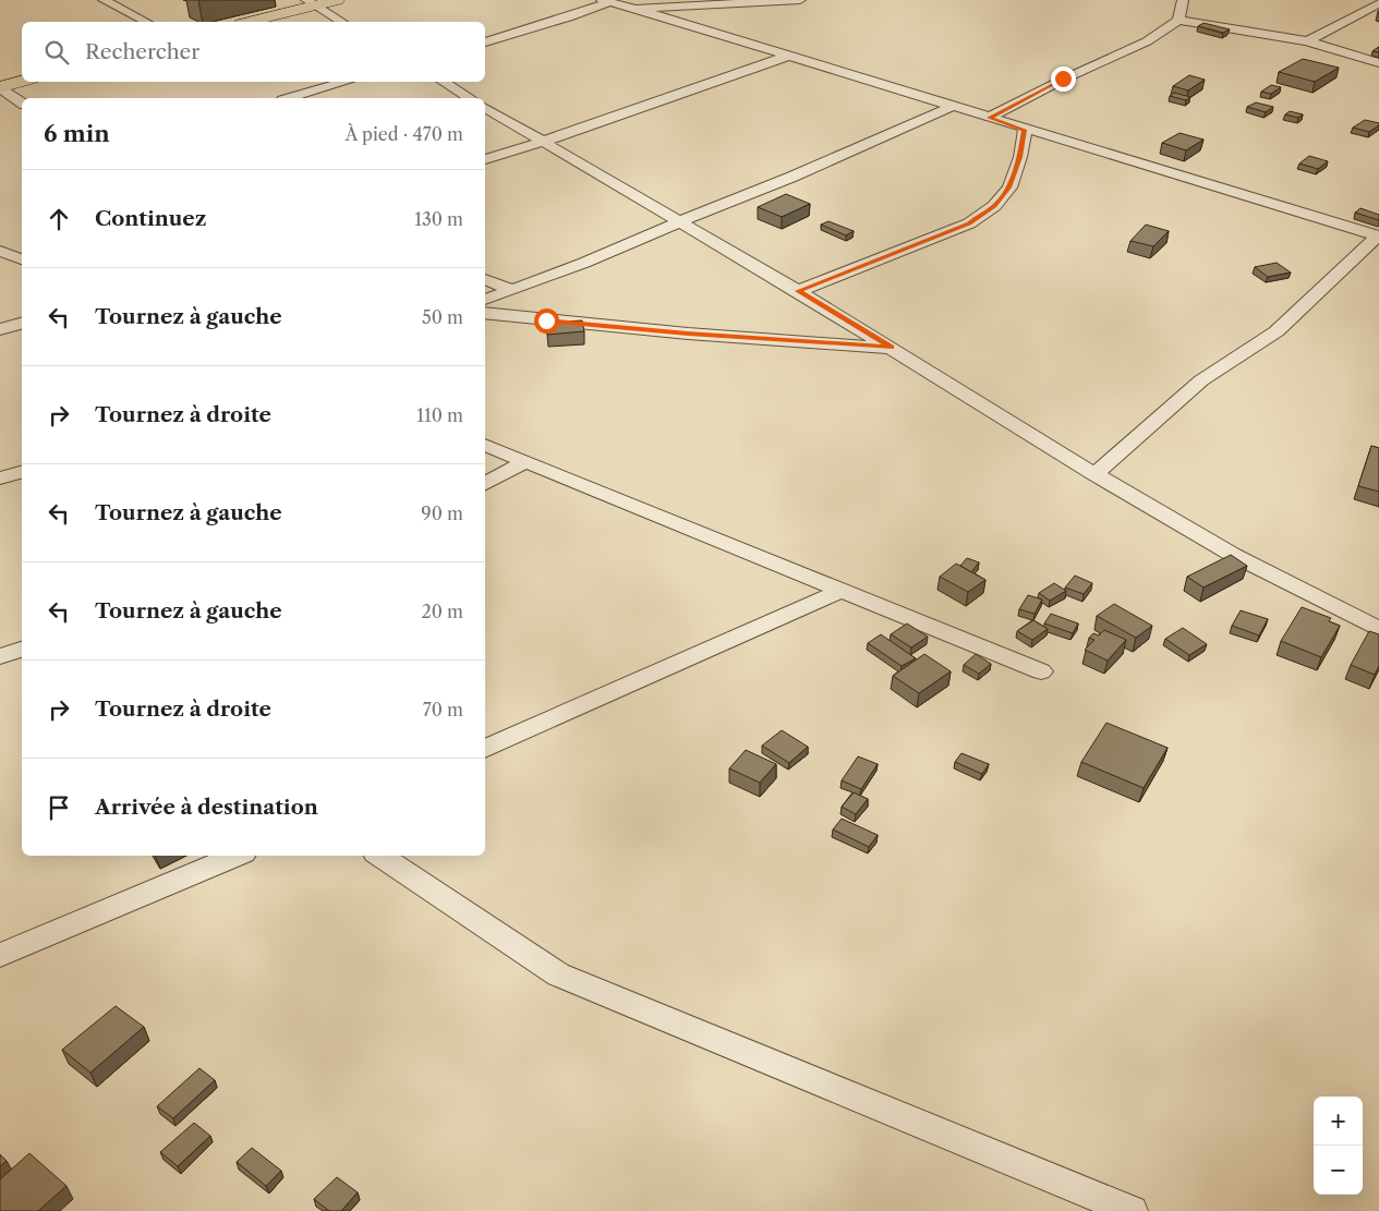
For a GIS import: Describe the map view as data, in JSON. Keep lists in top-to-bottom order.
{
  "page": {
    "search": "Rechercher",
    "heading": ["6 min", "À pied · 470 m"],
    "list": [
      ["Continuez", "130 m"],
      ["Tournez à gauche", "50 m"],
      ["Tournez à droite", "110 m"],
      ["Tournez à gauche", "90 m"],
      ["Tournez à gauche", "20 m"],
      ["Tournez à droite", "70 m"],
      "Arrivée à destination"
    ],
    "map_buttons": ["+", "−"]
  }
}
